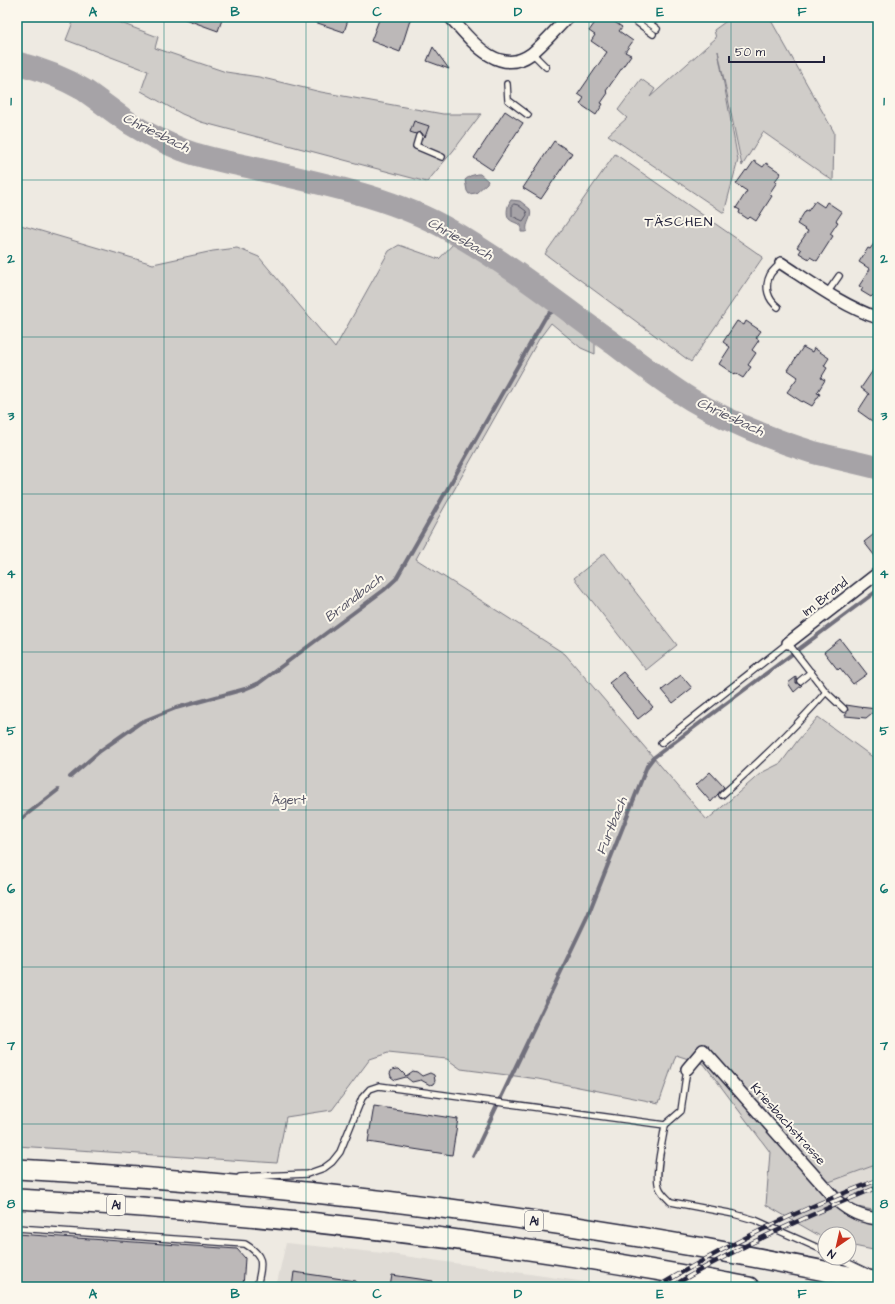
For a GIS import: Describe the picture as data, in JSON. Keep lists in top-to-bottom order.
{
  "streets": {
    "highway": ["A1"],
    "street": ["Im Brand", "Kriesbachstrasse"]
  },
  "districts": ["TÄSCHEN"],
  "water": ["Chriesbach", "Brandbach", "Furtbach"],
  "parks": ["Ägert"],
  "scale_bar": "50 m",
  "north": "bottom left",
  "grid": {
    "columns": [
      "A",
      "B",
      "C",
      "D",
      "E",
      "F"
    ],
    "rows": [
      "1",
      "2",
      "3",
      "4",
      "5",
      "6",
      "7",
      "8"
    ]
  }
}
